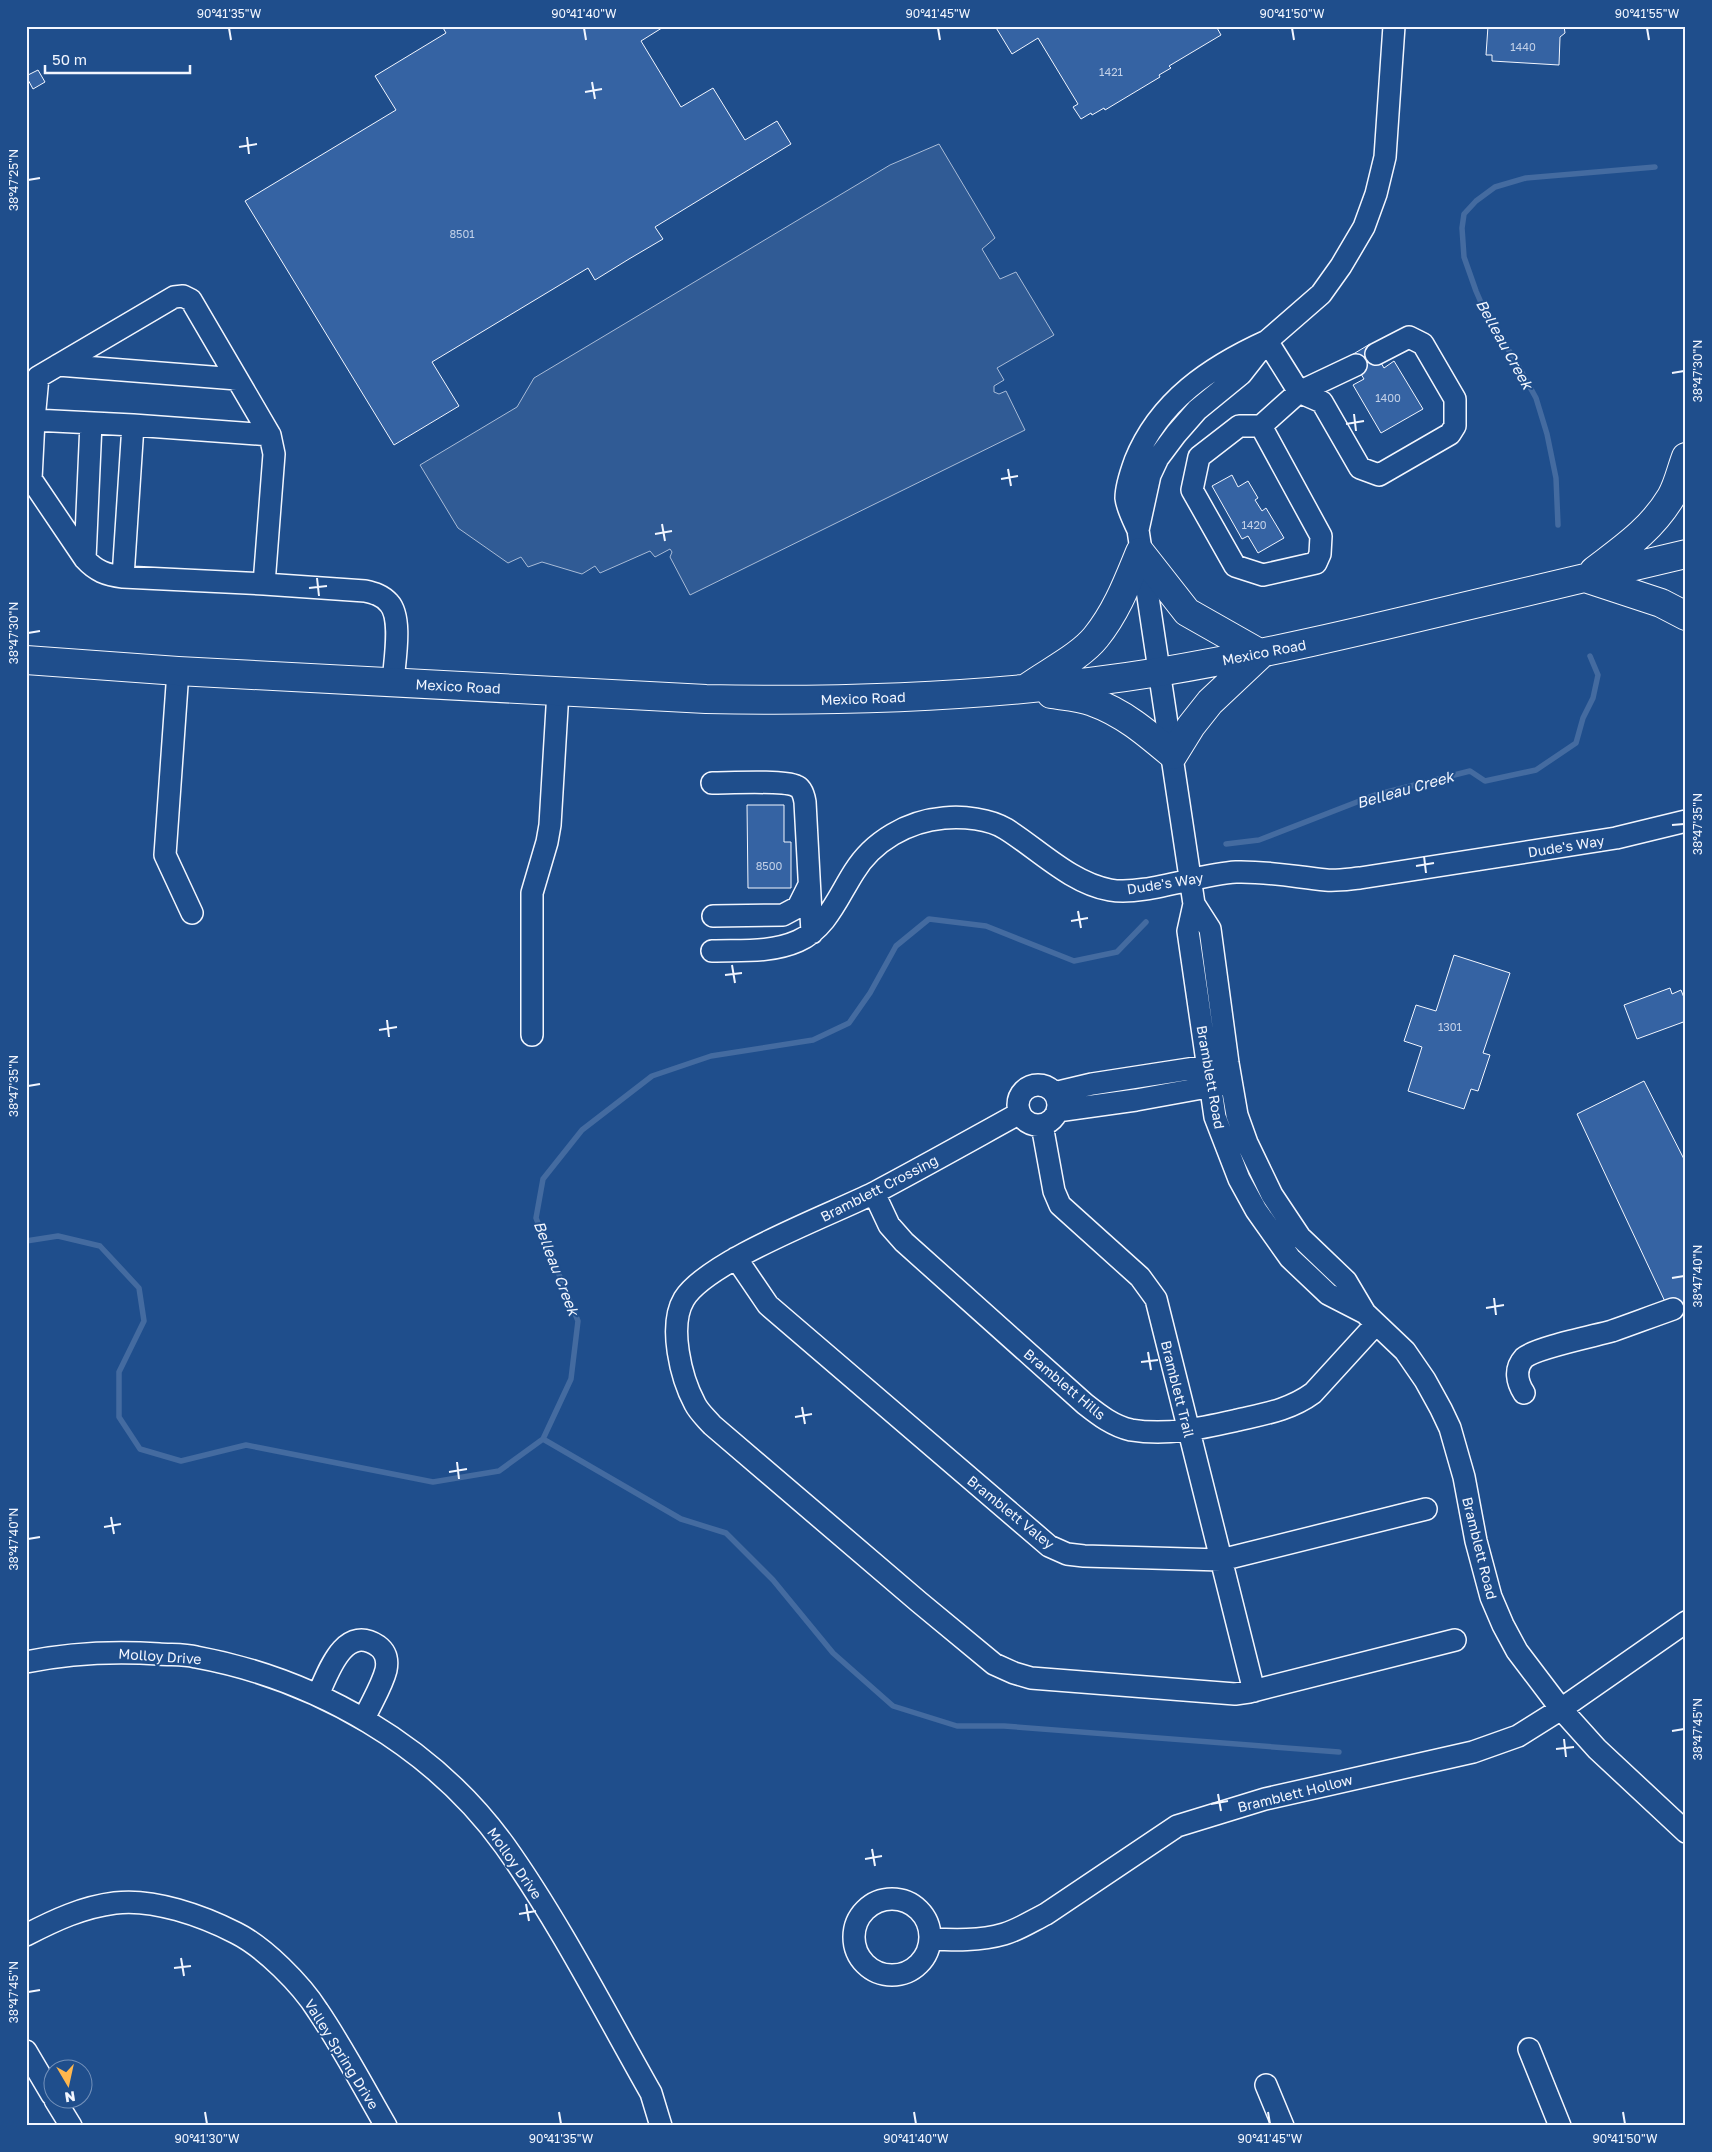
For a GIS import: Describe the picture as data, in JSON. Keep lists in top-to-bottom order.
{
  "streets": {
    "main road": ["Mexico Road"],
    "street": [
      "Dude's Way",
      "Bramblett Road",
      "Bramblett Crossing",
      "Bramblett Hills",
      "Bramblett Trail",
      "Bramblett Valey",
      "Molloy Drive",
      "Bramblett Hollow",
      "Valley Spring Drive"
    ]
  },
  "crossings": [
    ["Mexico Road", "Bramblett Road"],
    ["Dude's Way", "Bramblett Road"],
    ["Bramblett Road", "Bramblett Hills"],
    ["Bramblett Road", "Bramblett Hollow"],
    ["Bramblett Crossing", "Bramblett Hills"],
    ["Bramblett Crossing", "Bramblett Trail"],
    ["Bramblett Crossing", "Bramblett Valey"],
    ["Bramblett Hills", "Bramblett Trail"],
    ["Bramblett Trail", "Bramblett Valey"]
  ],
  "water": ["Belleau Creek"],
  "house_numbers": [
    "1440",
    "1421",
    "8501",
    "1400",
    "1420",
    "8500",
    "1301"
  ],
  "scale_bar": "50 m",
  "north": "bottom",
  "coordinates": [
    "90°41'35\"W",
    "90°41'40\"W",
    "90°41'45\"W",
    "90°41'50\"W",
    "90°41'55\"W",
    "38°47'25\"N",
    "38°47'30\"N",
    "38°47'35\"N",
    "38°47'40\"N",
    "38°47'45\"N",
    "90°41'30\"W"
  ]
}
